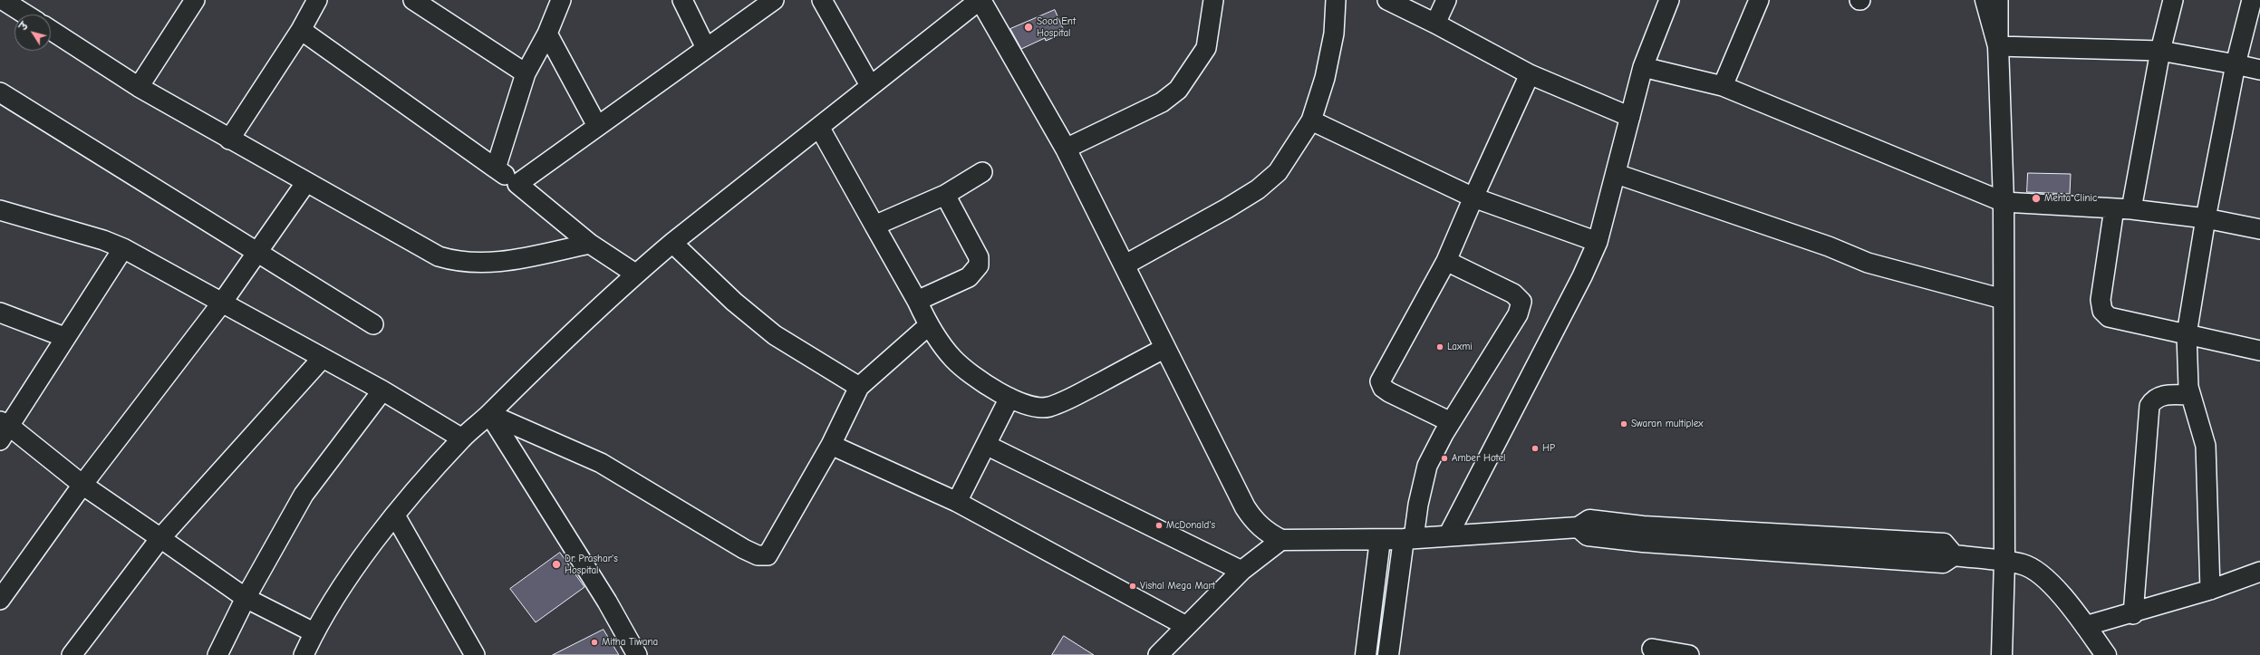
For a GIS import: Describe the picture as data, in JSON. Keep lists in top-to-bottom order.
{
  "places": [
    "Sood Ent Hospital",
    "Mehta Clinic",
    "Laxmi",
    "Swaran multiplex",
    "HP",
    "Amber Hotel",
    "McDonald's",
    "Dr. Prashar's Hospital",
    "Vishal Mega Mart",
    "Mitha Tiwana"
  ],
  "north": "top left"
}
